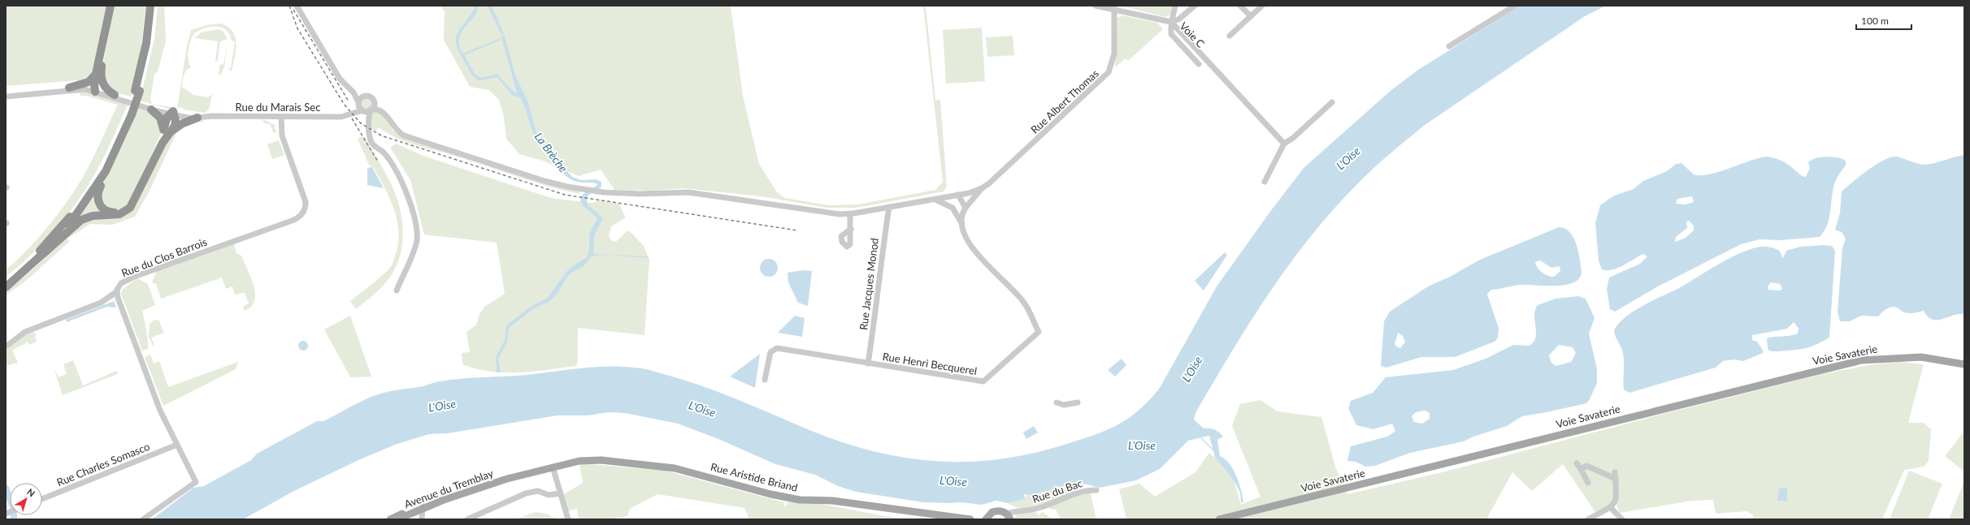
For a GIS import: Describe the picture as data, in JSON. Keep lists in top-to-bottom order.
{
  "streets": {
    "main road": ["Voie Savaterie", "Rue Aristide Briand", "Avenue du Tremblay"],
    "street": [
      "Rue Albert Thomas",
      "Rue du Marais Sec",
      "Rue du Clos Barrois",
      "Rue Jacques Monod",
      "Rue Henri Becquerel",
      "Rue Charles Somasco",
      "Rue du Bac"
    ]
  },
  "crossings": [
    ["Rue du Marais Sec", "Rue du Clos Barrois"],
    ["Rue du Clos Barrois", "Rue Charles Somasco"],
    ["Rue Jacques Monod", "Rue Henri Becquerel"],
    ["Rue Aristide Briand", "Avenue du Tremblay"]
  ],
  "water": ["La Brèche", "L'Oise", "L’Oise"],
  "scale_bar": "100 m",
  "north": "top right"
}
